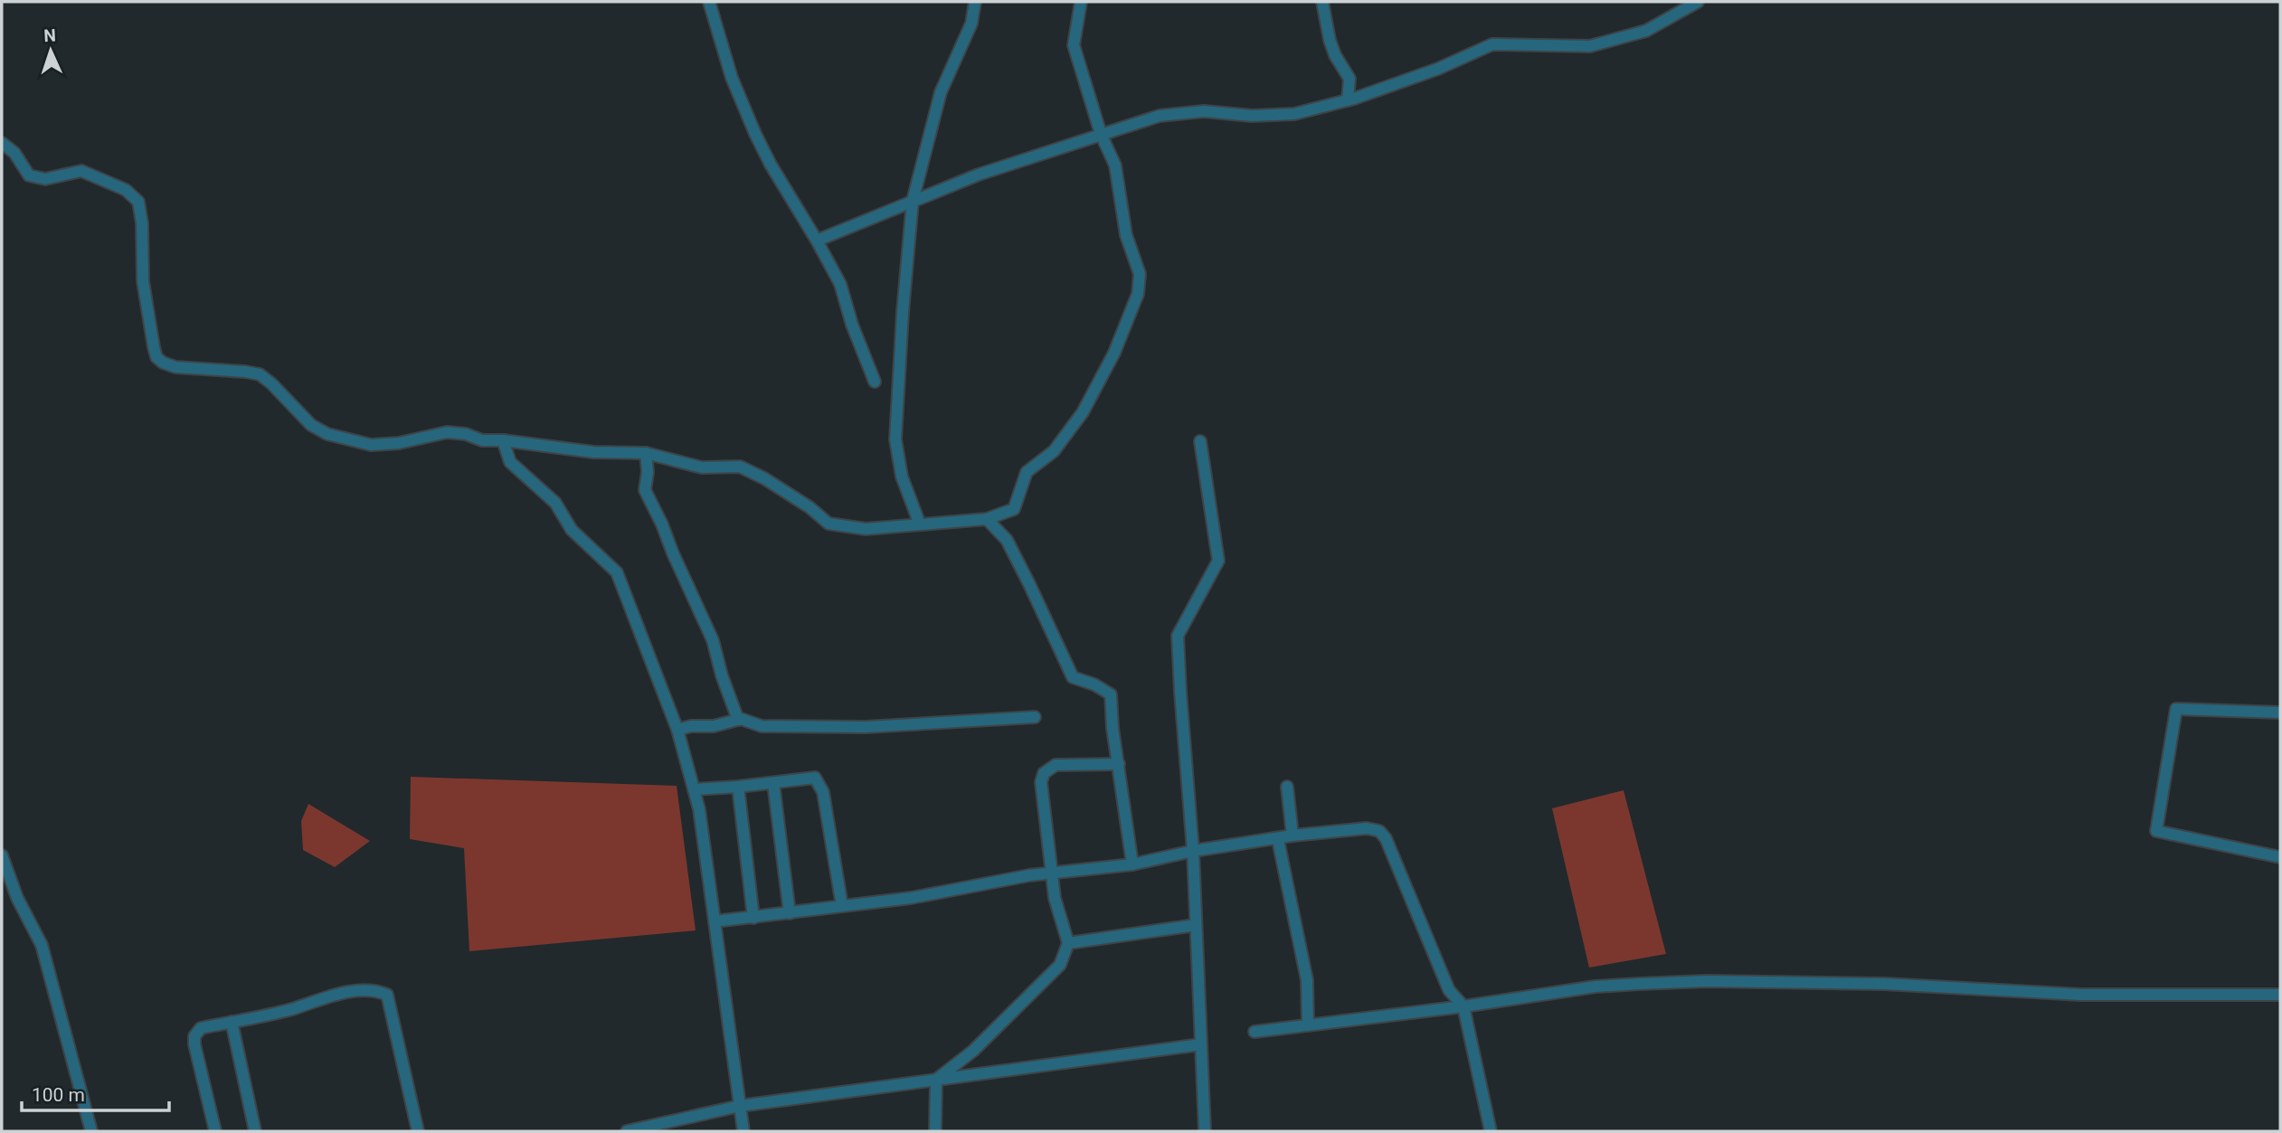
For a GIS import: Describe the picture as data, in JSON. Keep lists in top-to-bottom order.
{
  "scale_bar": "100 m",
  "north": "top"
}
